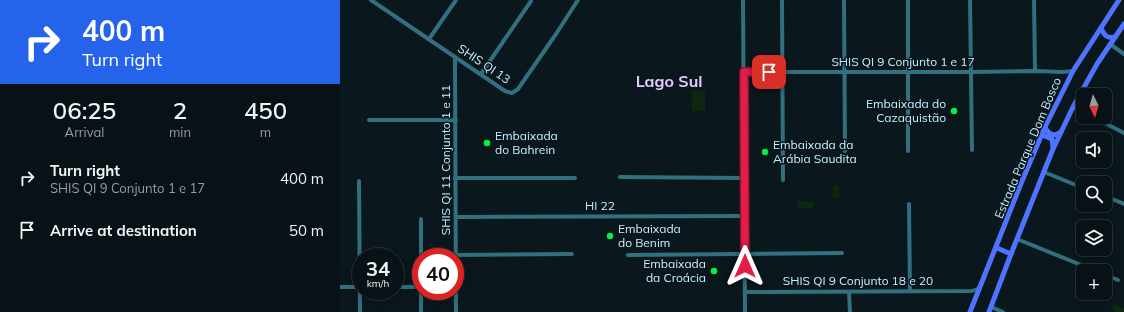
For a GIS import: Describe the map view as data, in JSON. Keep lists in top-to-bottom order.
{
  "streets": {
    "main road": ["Estrada Parque Dom Bosco"],
    "street": [
      "SHIS QI 9 Conjunto 1 e 17",
      "SHIS QI 13",
      "SHIS QI 11 Conjunto 1 e 11",
      "HI 22",
      "SHIS QI 9 Conjunto 18 e 20"
    ]
  },
  "crossings": [
    ["SHIS QI 9 Conjunto 1 e 17", "Estrada Parque Dom Bosco"],
    ["SHIS QI 13", "SHIS QI 11 Conjunto 1 e 11"],
    ["Estrada Parque Dom Bosco", "SHIS QI 9 Conjunto 18 e 20"],
    ["SHIS QI 11 Conjunto 1 e 11", "HI 22"]
  ],
  "districts": ["Lago Sul"],
  "places": [
    "Embaixada do Cazaquistão",
    "Embaixada do Bahrein",
    "Embaixada da Arábia Saudita",
    "Embaixada do Benim",
    "Embaixada da Croácia"
  ],
  "north": "bottom",
  "page": {
    "turn": ["400 m", "Turn right"],
    "eta": [
      "06:25",
      "Arrival",
      "2",
      "min",
      "450",
      "m"
    ],
    "map_buttons": "+",
    "list": [
      {
        "name": "Turn right",
        "note": "SHIS QI 9 Conjunto 1 e 17",
        "value": "400 m"
      },
      {
        "name": "Arrive at destination",
        "value": "50 m"
      }
    ],
    "speed": "34 km/h",
    "limit": "40"
  }
}
